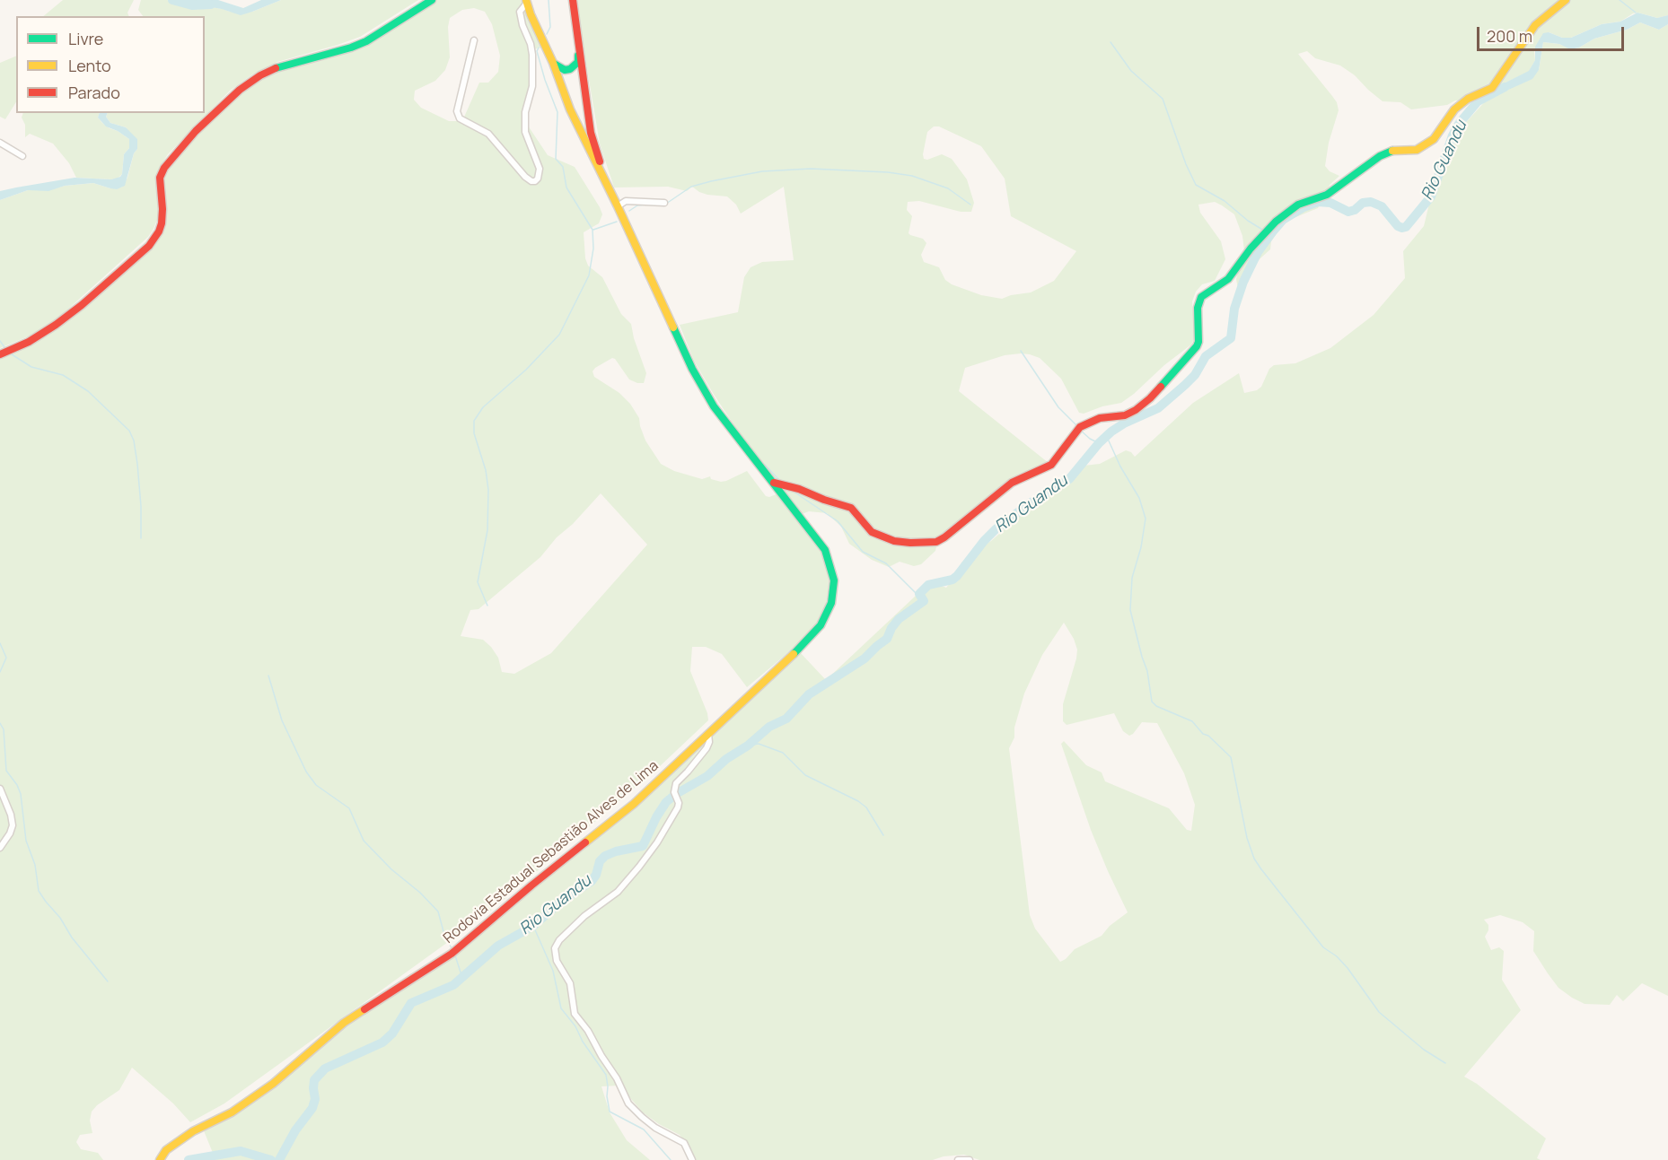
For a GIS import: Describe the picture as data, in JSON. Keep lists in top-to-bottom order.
{
  "streets": {
    "main road": ["Rodovia Estadual Sebastião Alves de Lima"]
  },
  "water": ["Rio Guandu"],
  "legend": ["Livre", "Lento", "Parado"],
  "scale_bar": "200 m"
}
